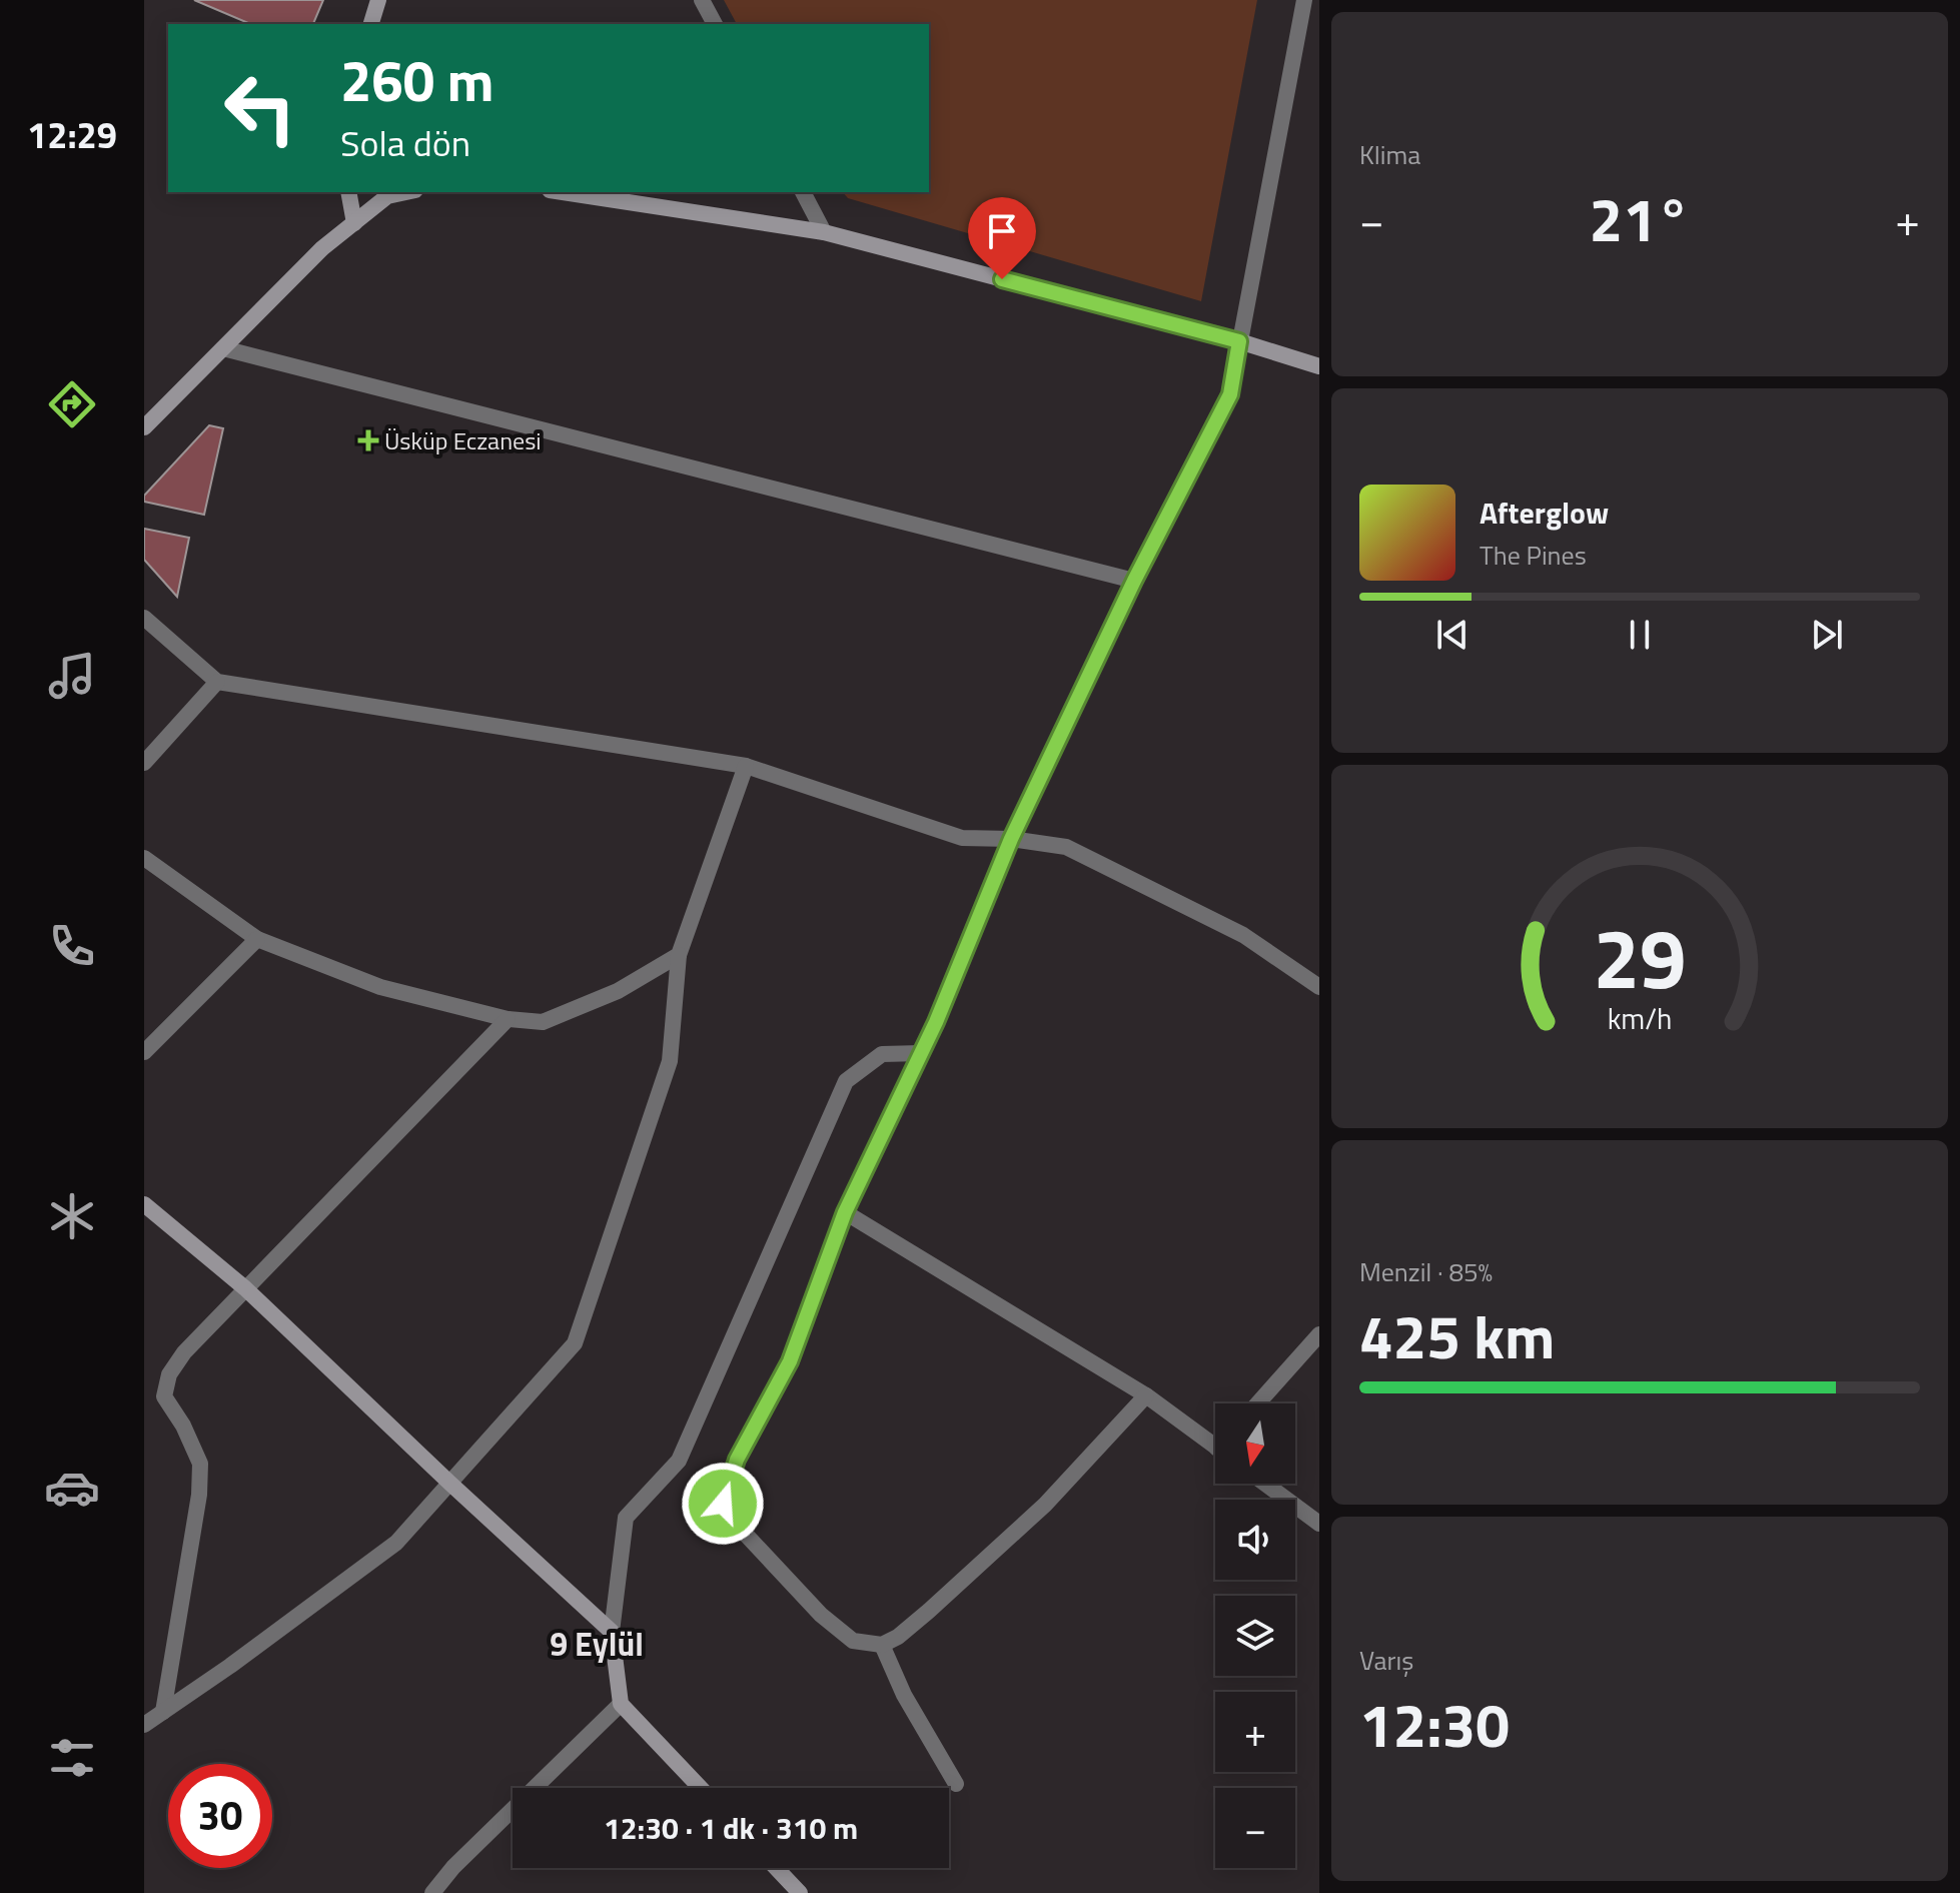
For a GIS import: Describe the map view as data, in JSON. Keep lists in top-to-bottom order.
{
  "districts": ["9 Eylül"],
  "places": {
    "health": ["Üsküp Eczanesi"]
  },
  "north": "bottom",
  "page": {
    "tabs": "12:29",
    "tile": [
      "Klima",
      ["Menzil · 85%", "425 km"],
      ["Varış", "12:30"]
    ],
    "turn": ["260 m", "Sola dön"],
    "heat": ["−", "21°", "+"],
    "song": ["Afterglow", "The Pines"],
    "map_buttons": ["+", "−"],
    "limit": "30",
    "trip": "12:30 · 1 dk · 310 m",
    "gauge": ["29", "km/h"]
  }
}
